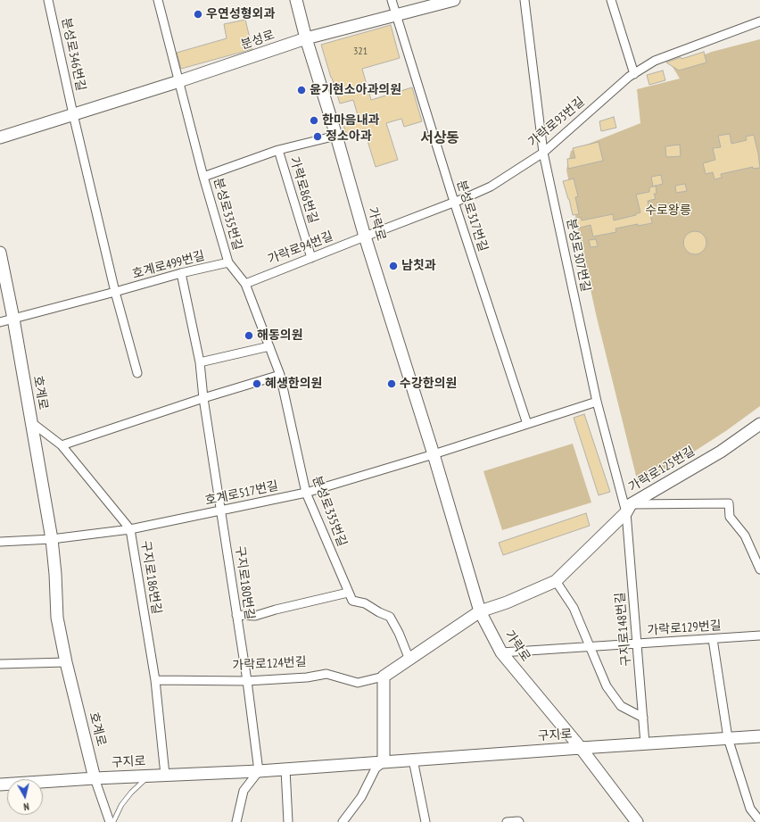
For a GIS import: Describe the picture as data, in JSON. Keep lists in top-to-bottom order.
{
  "streets": {
    "main road": [
      "분성로",
      "가락로",
      "호계로",
      "가락로125번길",
      "가락로124번길",
      "구지로"
    ],
    "street": [
      "분성로346번길",
      "가락로93번길",
      "가락로86번길",
      "분성로335번길",
      "분성로317번길",
      "가락로94번길",
      "분성로307번길",
      "호계로499번길",
      "호계로517번길",
      "구지로186번길",
      "구지로180번길",
      "가락로129번길",
      "구지로148번길"
    ]
  },
  "crossings": [
    ["분성로", "분성로346번길"],
    ["분성로", "분성로335번길"],
    ["분성로", "분성로317번길"],
    ["분성로", "가락로"],
    ["가락로93번길", "분성로317번길"],
    ["가락로93번길", "가락로"],
    ["가락로93번길", "가락로94번길"],
    ["가락로93번길", "분성로307번길"],
    ["가락로86번길", "분성로335번길"],
    ["가락로86번길", "가락로"],
    ["가락로86번길", "가락로94번길"],
    ["분성로335번길", "가락로94번길"],
    ["분성로335번길", "호계로499번길"],
    ["분성로335번길", "호계로517번길"],
    ["가락로", "가락로94번길"],
    ["가락로", "가락로125번길"],
    ["가락로", "호계로517번길"],
    ["가락로", "가락로129번길"],
    ["가락로", "가락로124번길"],
    ["가락로", "구지로"],
    ["분성로307번길", "가락로125번길"],
    ["분성로307번길", "구지로148번길"],
    ["호계로499번길", "호계로"],
    ["호계로499번길", "구지로180번길"],
    ["호계로", "호계로517번길"],
    ["호계로", "구지로186번길"],
    ["호계로", "구지로"],
    ["가락로125번길", "구지로148번길"],
    ["가락로125번길", "가락로124번길"],
    ["호계로517번길", "구지로186번길"],
    ["호계로517번길", "구지로180번길"],
    ["구지로186번길", "가락로124번길"],
    ["구지로186번길", "구지로"],
    ["구지로180번길", "가락로124번길"],
    ["구지로180번길", "구지로"],
    ["가락로129번길", "구지로148번길"],
    ["구지로148번길", "구지로"]
  ],
  "districts": ["서상동"],
  "parks": ["수로왕릉"],
  "places": [
    "우연성형외과",
    "윤기현소아과의원",
    "한마음내과",
    "정소아과",
    "남칫과",
    "해동의원",
    "혜생한의원",
    "수강한의원"
  ],
  "house_numbers": ["321"],
  "north": "bottom"
}
